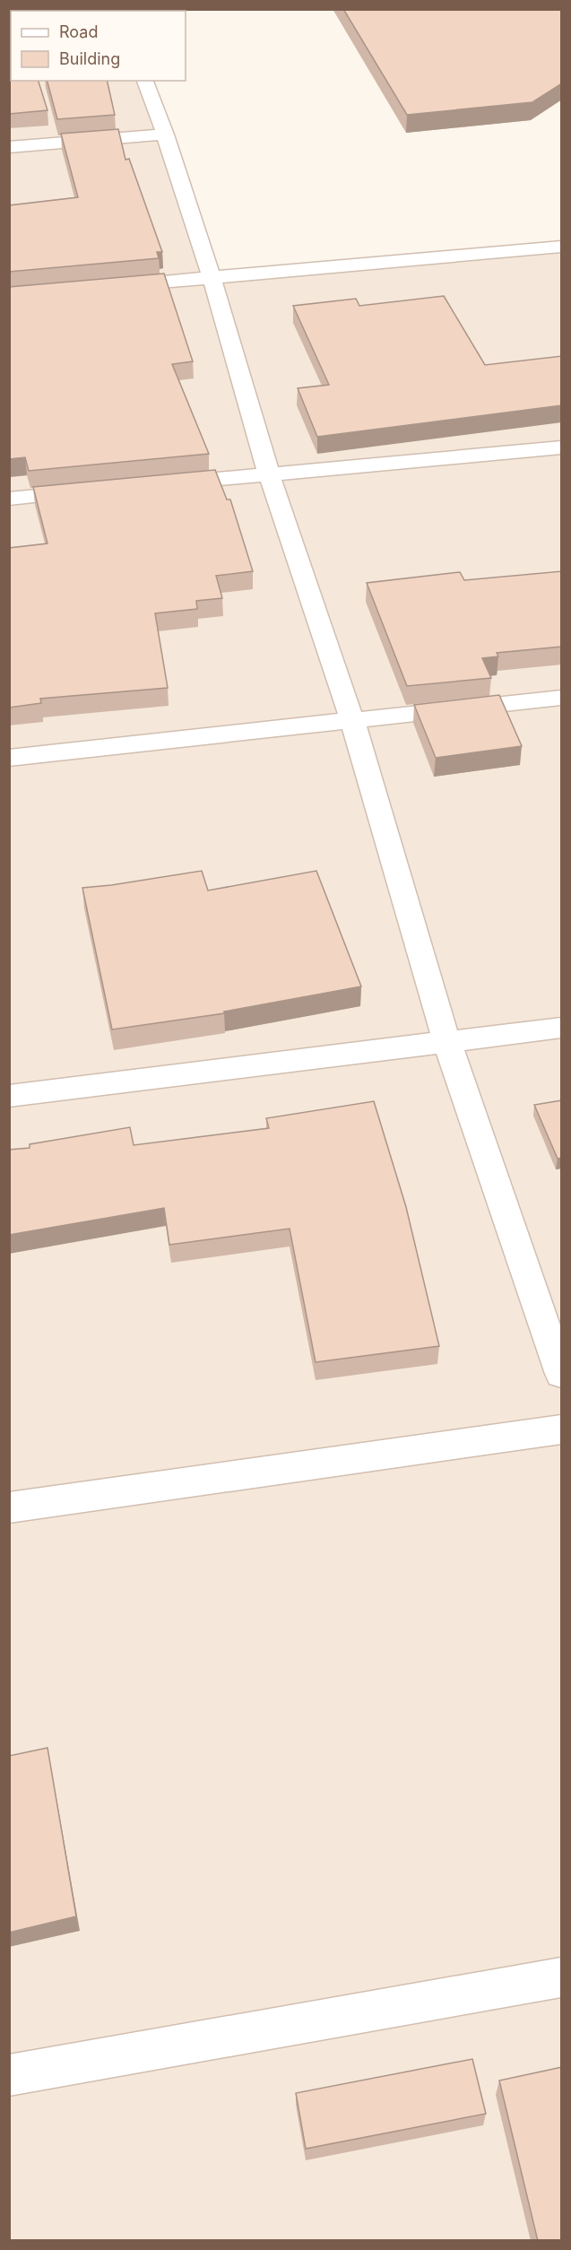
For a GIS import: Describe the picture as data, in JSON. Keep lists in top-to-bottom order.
{
  "legend": ["Road", "Building"]
}
